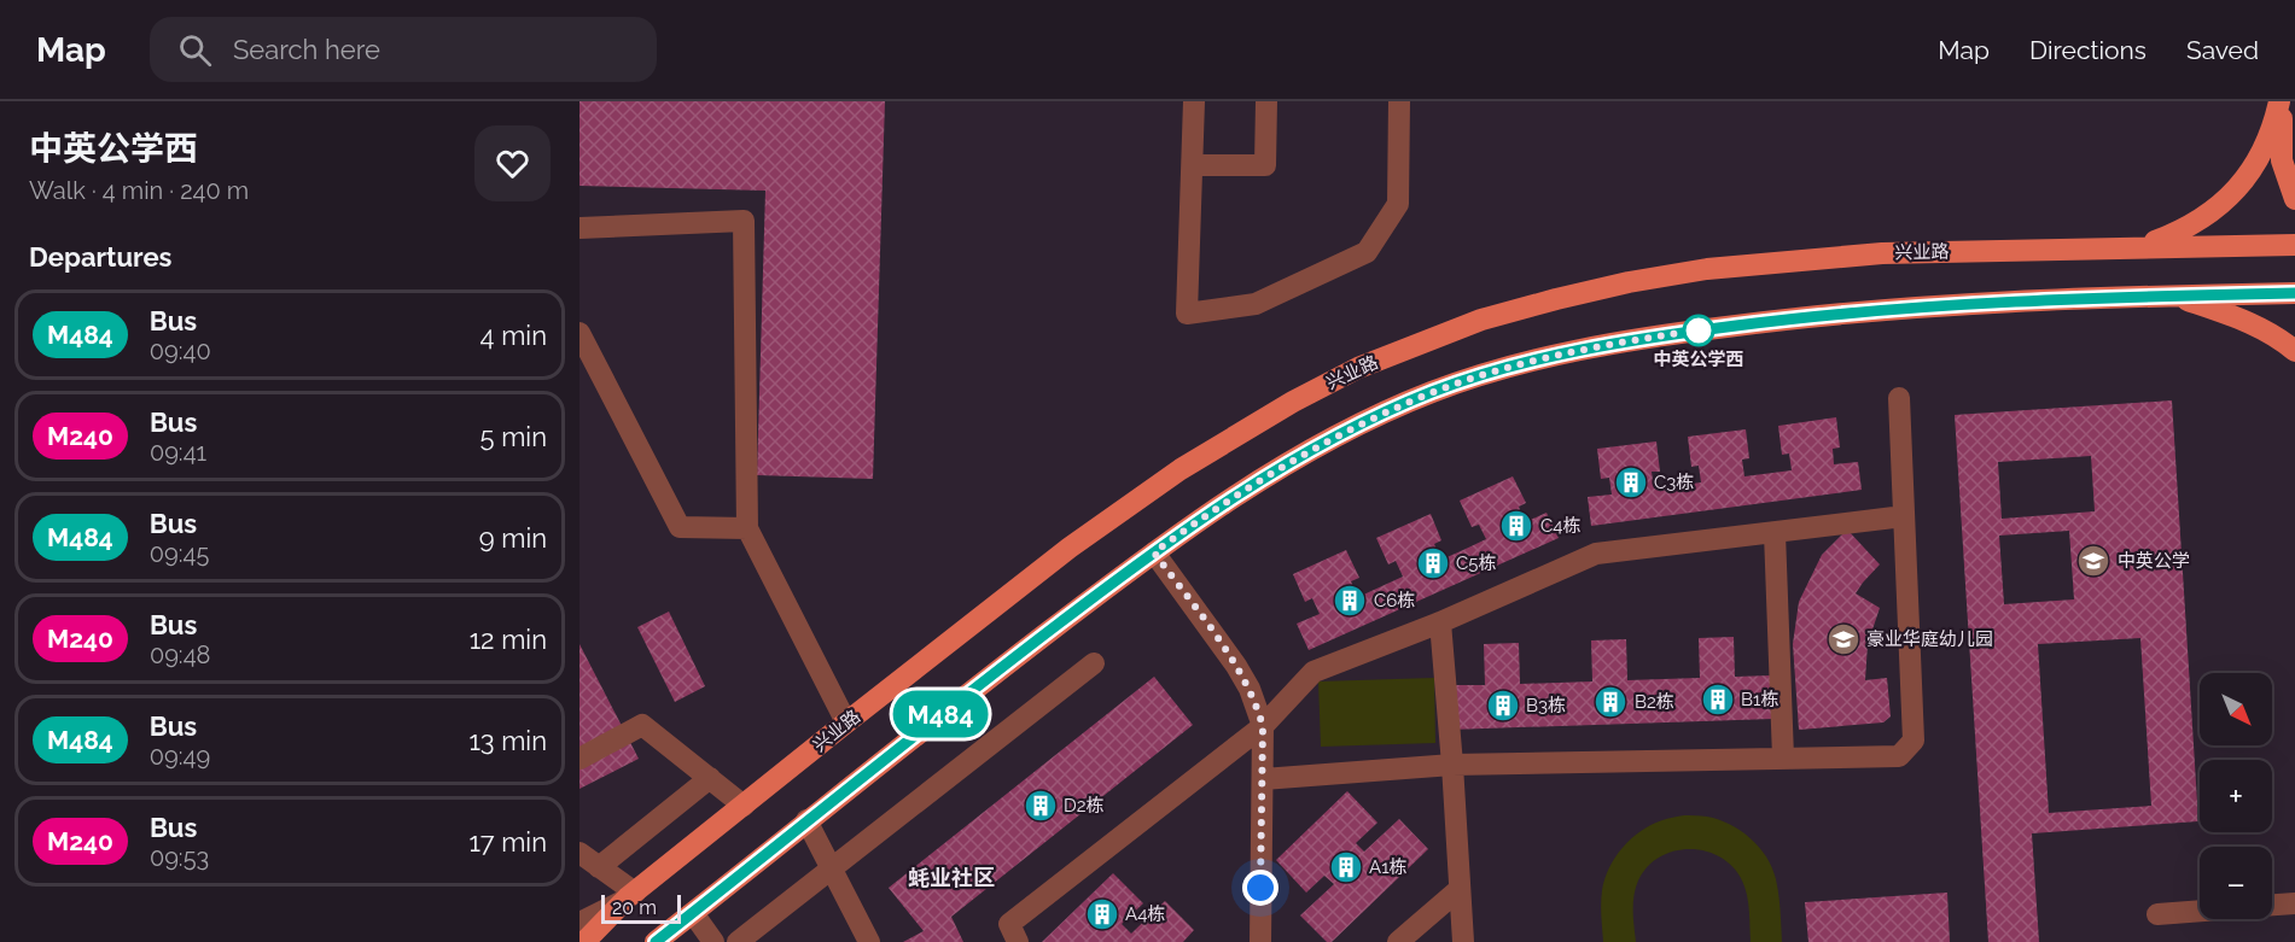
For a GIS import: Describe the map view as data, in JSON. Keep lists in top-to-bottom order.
{
  "streets": {
    "main road": ["兴业路"]
  },
  "districts": ["蚝业社区"],
  "places": {
    "other": ["中英公学西"],
    "building": [
      "C3栋",
      "C4栋",
      "C5栋",
      "C6栋",
      "B1栋",
      "B2栋",
      "B3栋",
      "D2栋",
      "A1栋",
      "A4栋"
    ],
    "school or university": ["中英公学", "豪业华庭幼儿园"]
  },
  "lines": ["bus line M484"],
  "scale_bar": "20 m",
  "north": "bottom right",
  "page": {
    "header": "Map",
    "search": "Search here",
    "nav": ["Map", "Directions", "Saved"],
    "heading": [
      ["中英公学西", "Walk · 4 min · 240 m"],
      "Departures"
    ],
    "on_map": "M484",
    "list": [
      {
        "mark": "M484",
        "name": "Bus",
        "note": "09:40",
        "value": "4 min"
      },
      {
        "mark": "M240",
        "name": "Bus",
        "note": "09:41",
        "value": "5 min"
      },
      {
        "mark": "M484",
        "name": "Bus",
        "note": "09:45",
        "value": "9 min"
      },
      {
        "mark": "M240",
        "name": "Bus",
        "note": "09:48",
        "value": "12 min"
      },
      {
        "mark": "M484",
        "name": "Bus",
        "note": "09:49",
        "value": "13 min"
      },
      {
        "mark": "M240",
        "name": "Bus",
        "note": "09:53",
        "value": "17 min"
      }
    ],
    "map_buttons": ["+", "−"],
    "scale": "20 m"
  }
}
